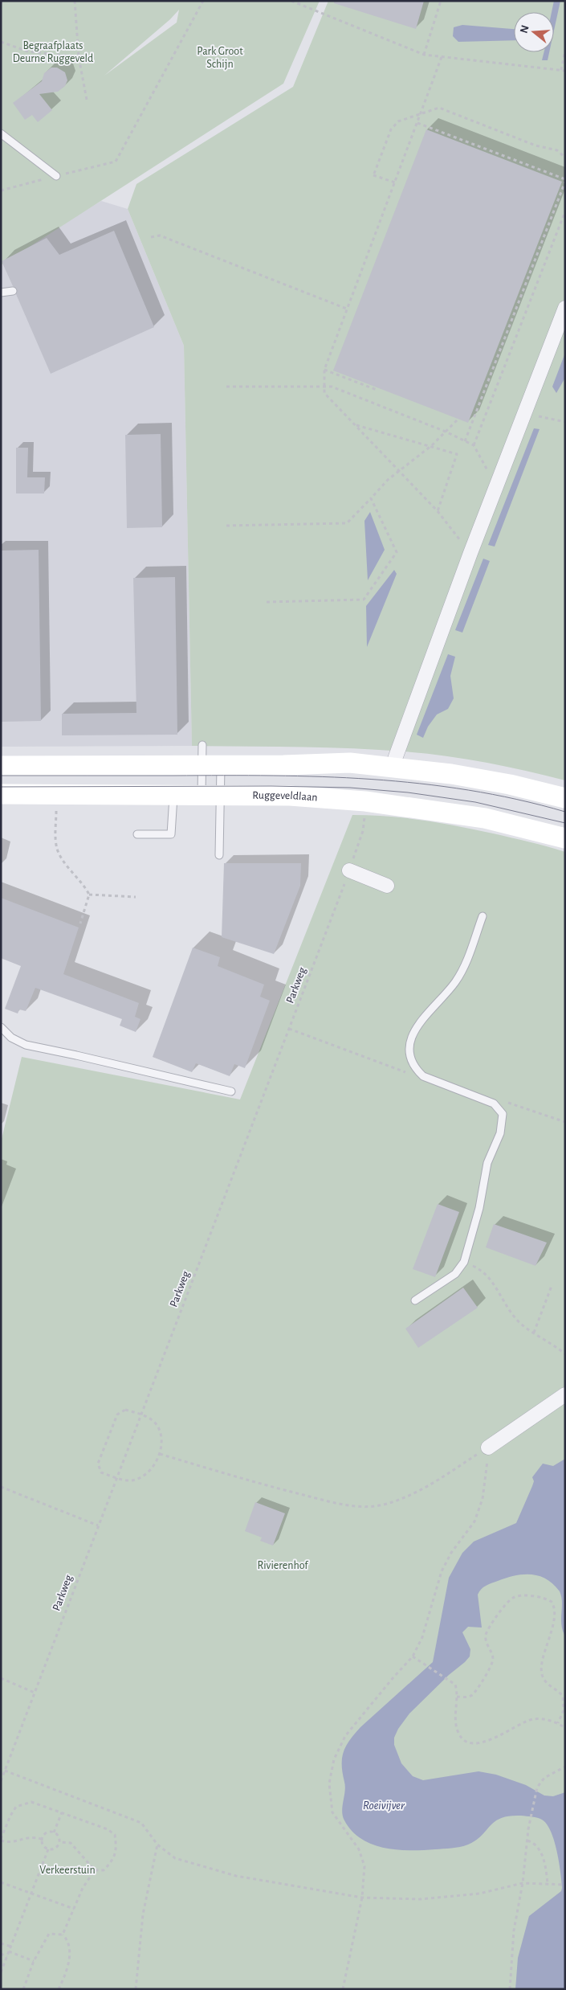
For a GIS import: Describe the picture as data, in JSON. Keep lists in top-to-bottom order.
{
  "streets": {
    "street": ["Ruggeveldlaan"],
    "path": ["Parkweg"]
  },
  "crossings": [
    ["Ruggeveldlaan", "Parkweg"]
  ],
  "water": ["Roeivijver"],
  "parks": [
    "Begraafplaats Deurne Ruggeveld",
    "Park Groot Schijn",
    "Rivierenhof",
    "Verkeerstuin"
  ],
  "north": "left"
}
